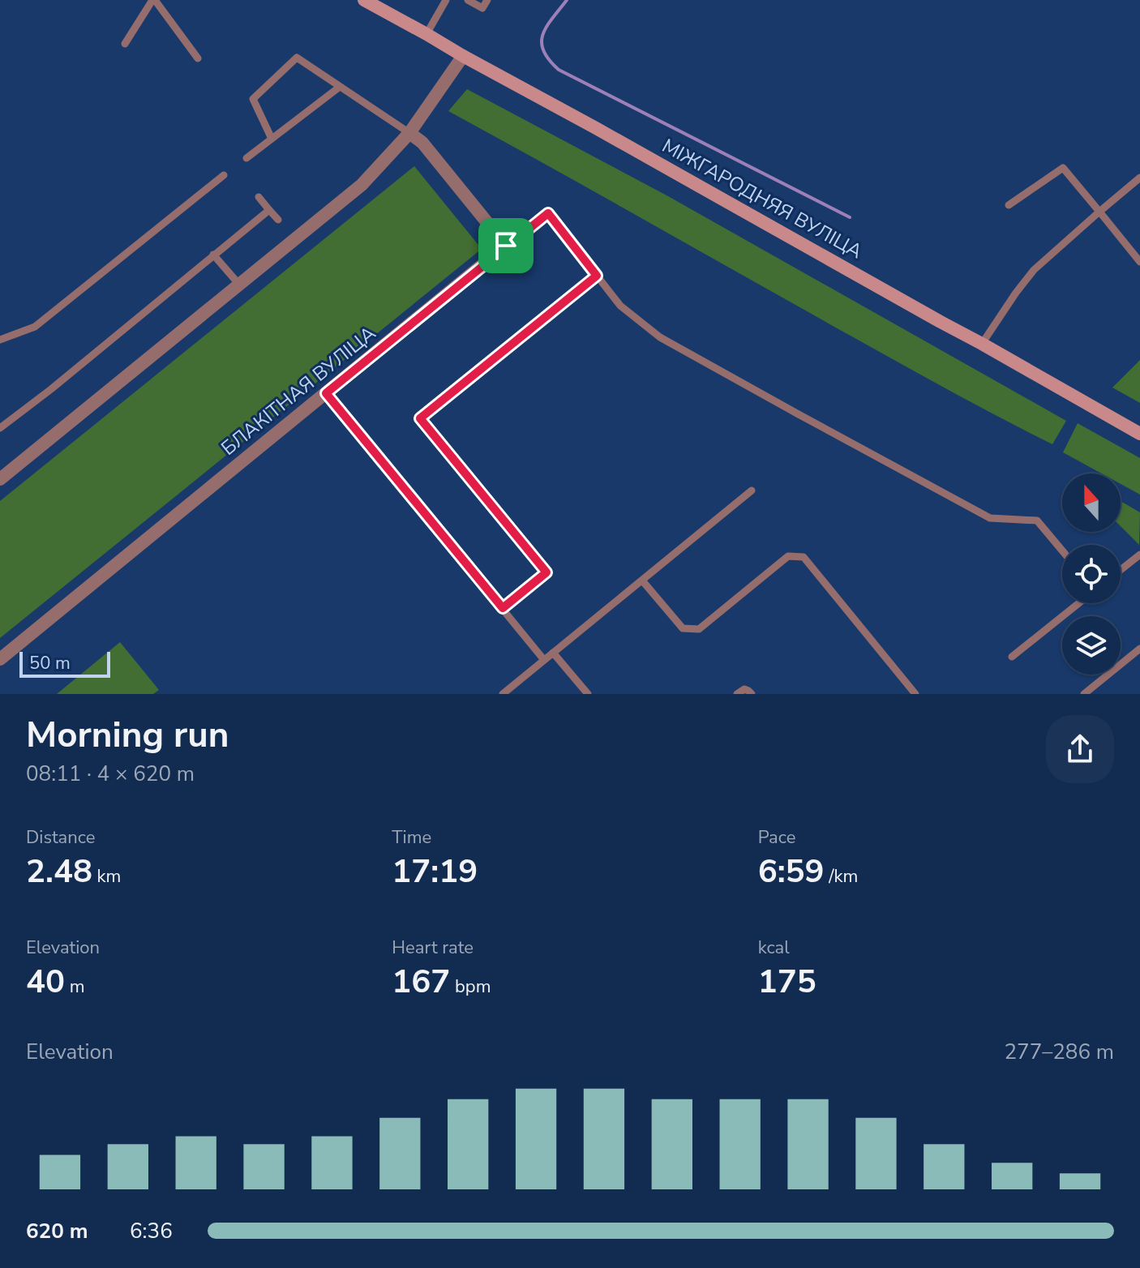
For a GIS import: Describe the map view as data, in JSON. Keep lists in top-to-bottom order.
{
  "streets": {
    "main road": ["МІЖГАРОДНЯЯ ВУЛІЦА"],
    "street": ["БЛАКІТНАЯ ВУЛІЦА"]
  },
  "scale_bar": "50 m",
  "north": "top",
  "page": {
    "scale": "50 m",
    "heading": ["Morning run", "08:11 · 4 × 620 m"],
    "stats": [
      ["Distance", "2.48 km"],
      ["Time", "17:19"],
      ["Pace", "6:59 /km"],
      ["Elevation", "40 m"],
      ["Heart rate", "167 bpm"],
      ["kcal", "175"]
    ],
    "chart": ["Elevation", "277–286 m"],
    "list": [
      {
        "name": "620 m",
        "note": "6:36"
      }
    ]
  }
}
